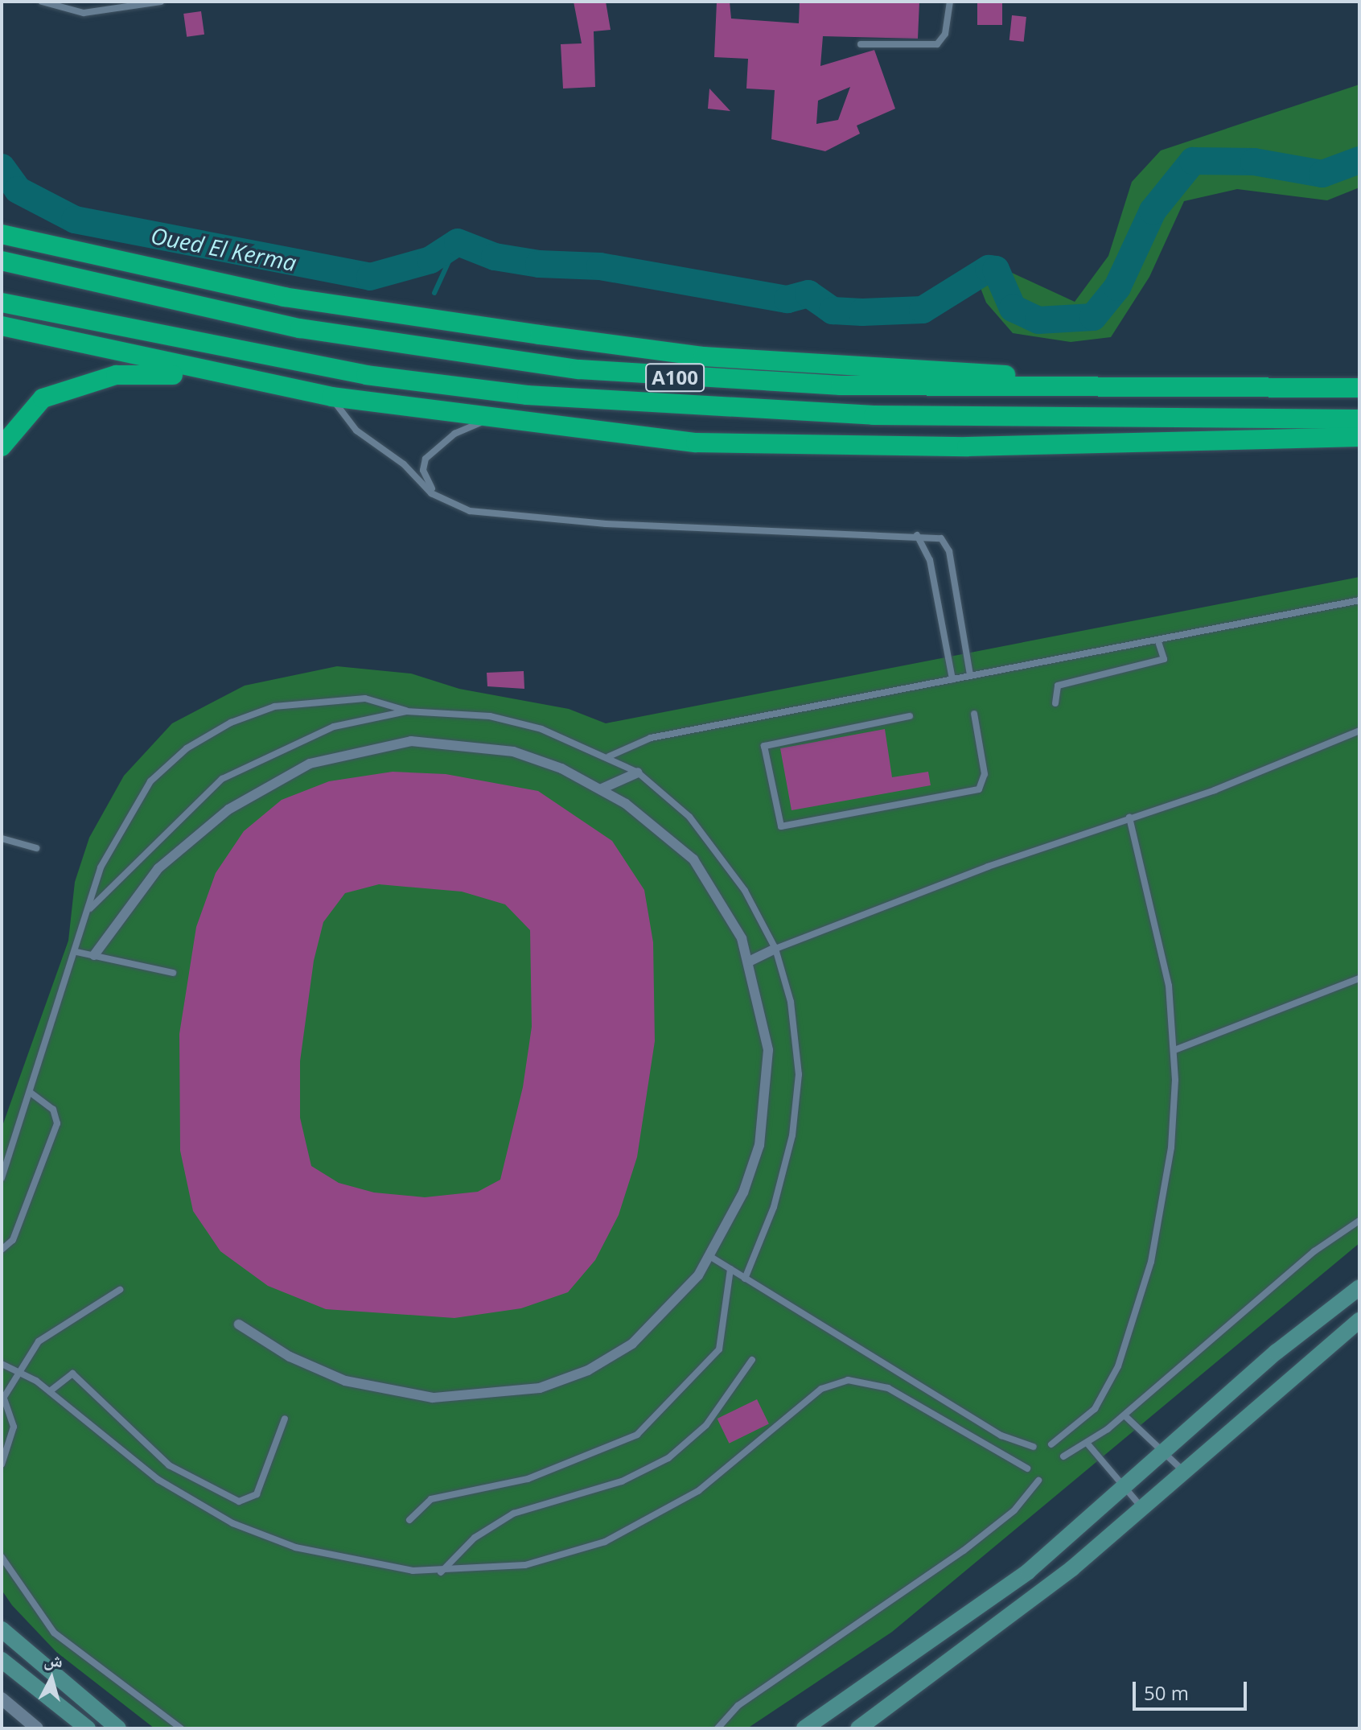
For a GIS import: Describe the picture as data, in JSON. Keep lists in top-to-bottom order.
{
  "streets": {
    "highway": ["A100"]
  },
  "water": ["Oued El Kerma"],
  "scale_bar": "50 m",
  "north": "top"
}
